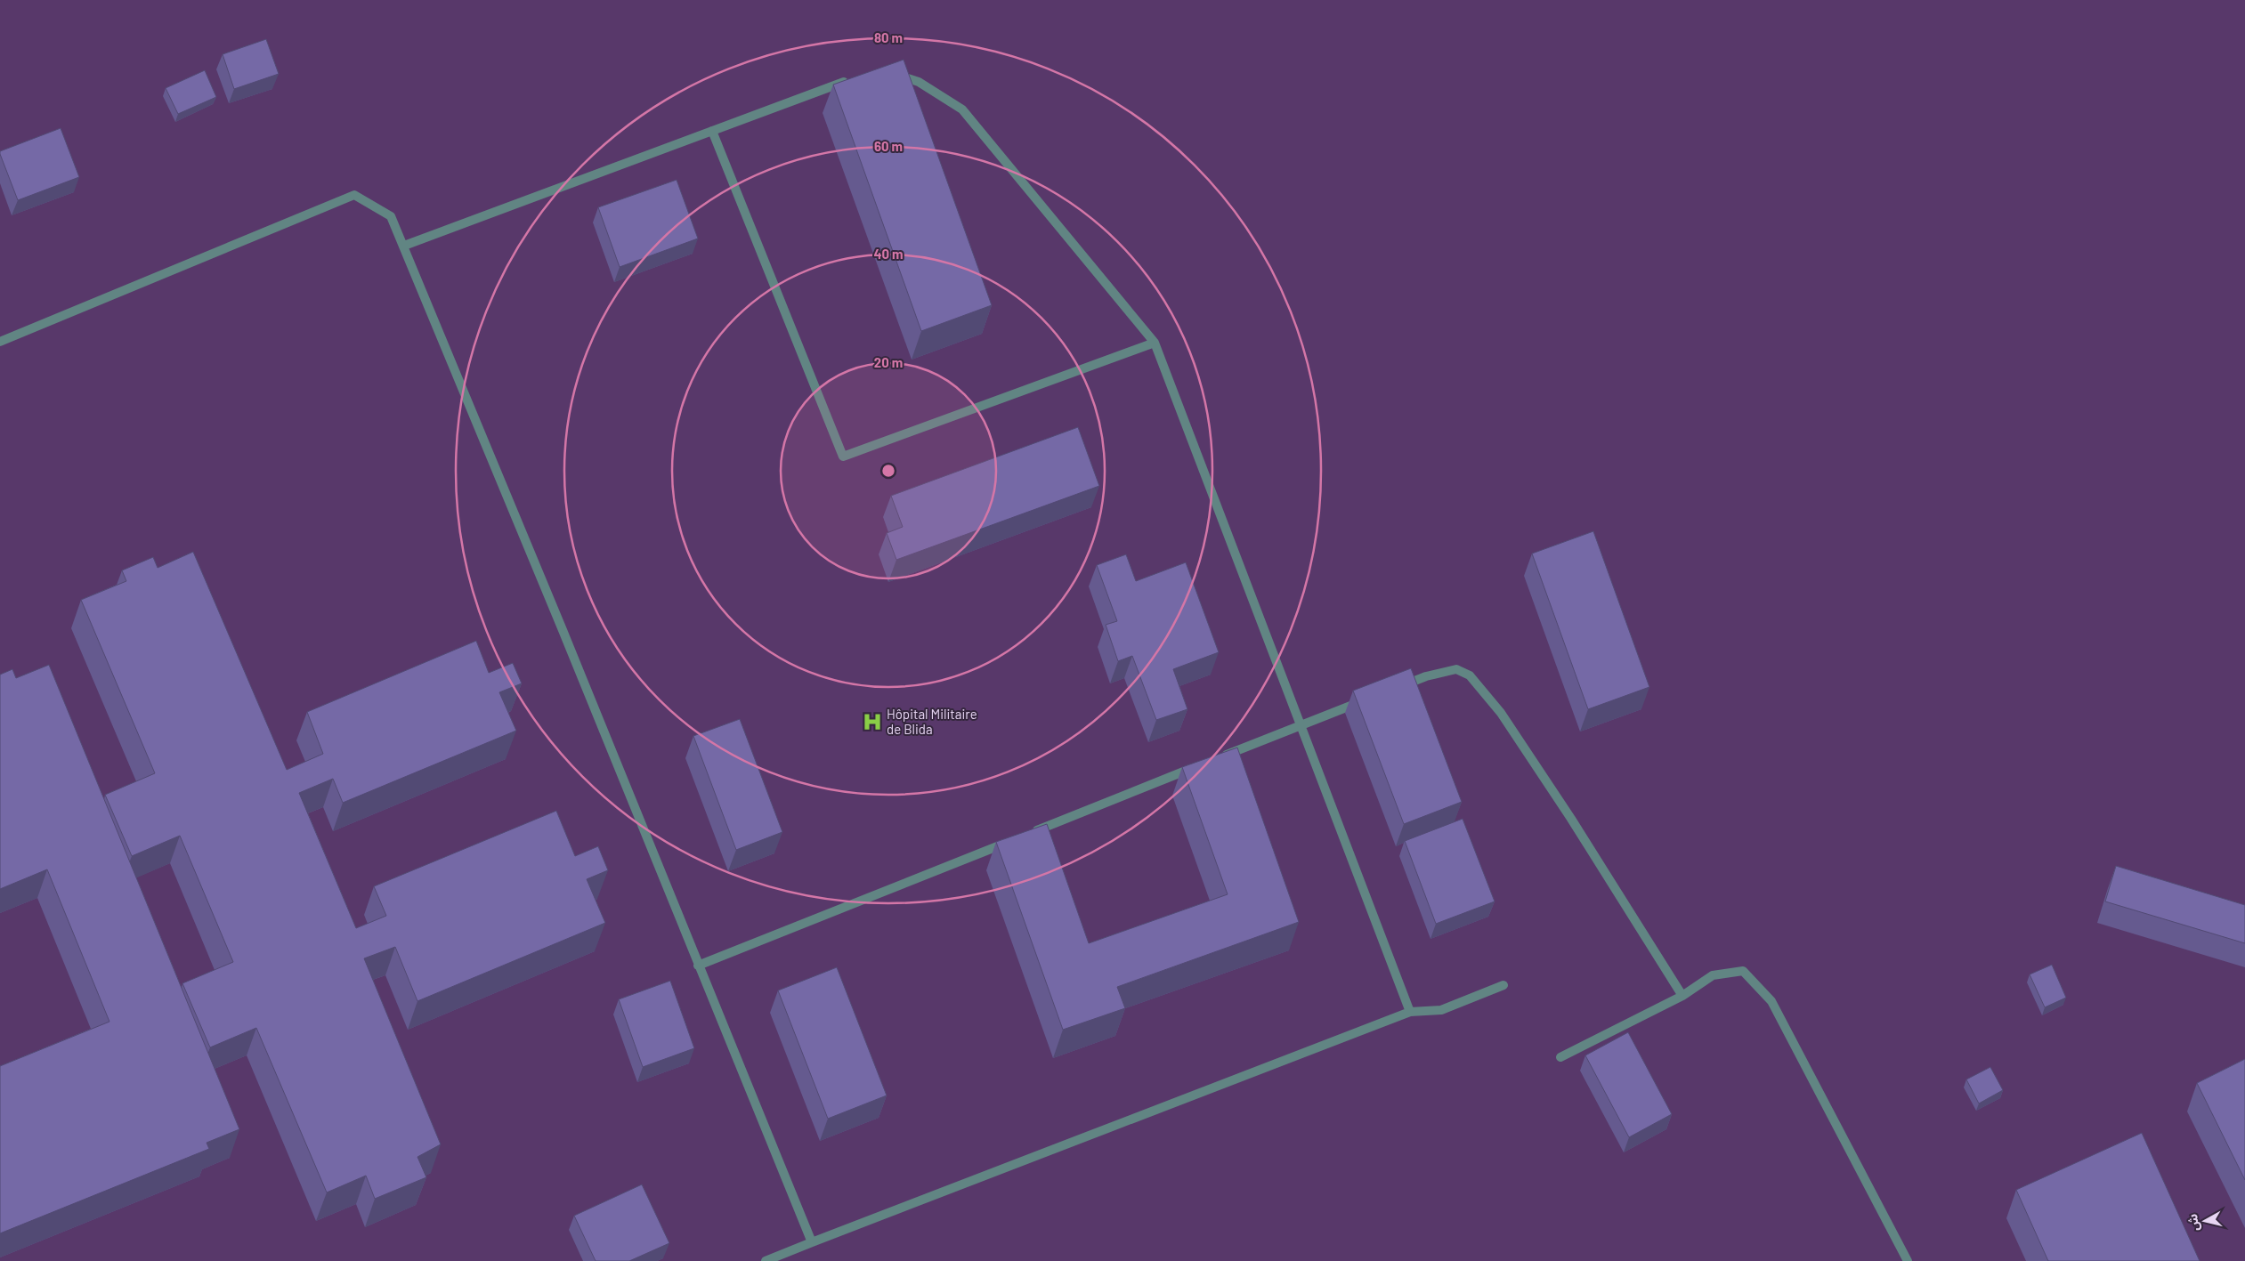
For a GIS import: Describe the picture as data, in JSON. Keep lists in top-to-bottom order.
{
  "places": {
    "hospital": ["Hôpital Militaire de Blida"]
  },
  "north": "left",
  "rings": [
    "80 m",
    "60 m",
    "40 m",
    "20 m"
  ]
}
